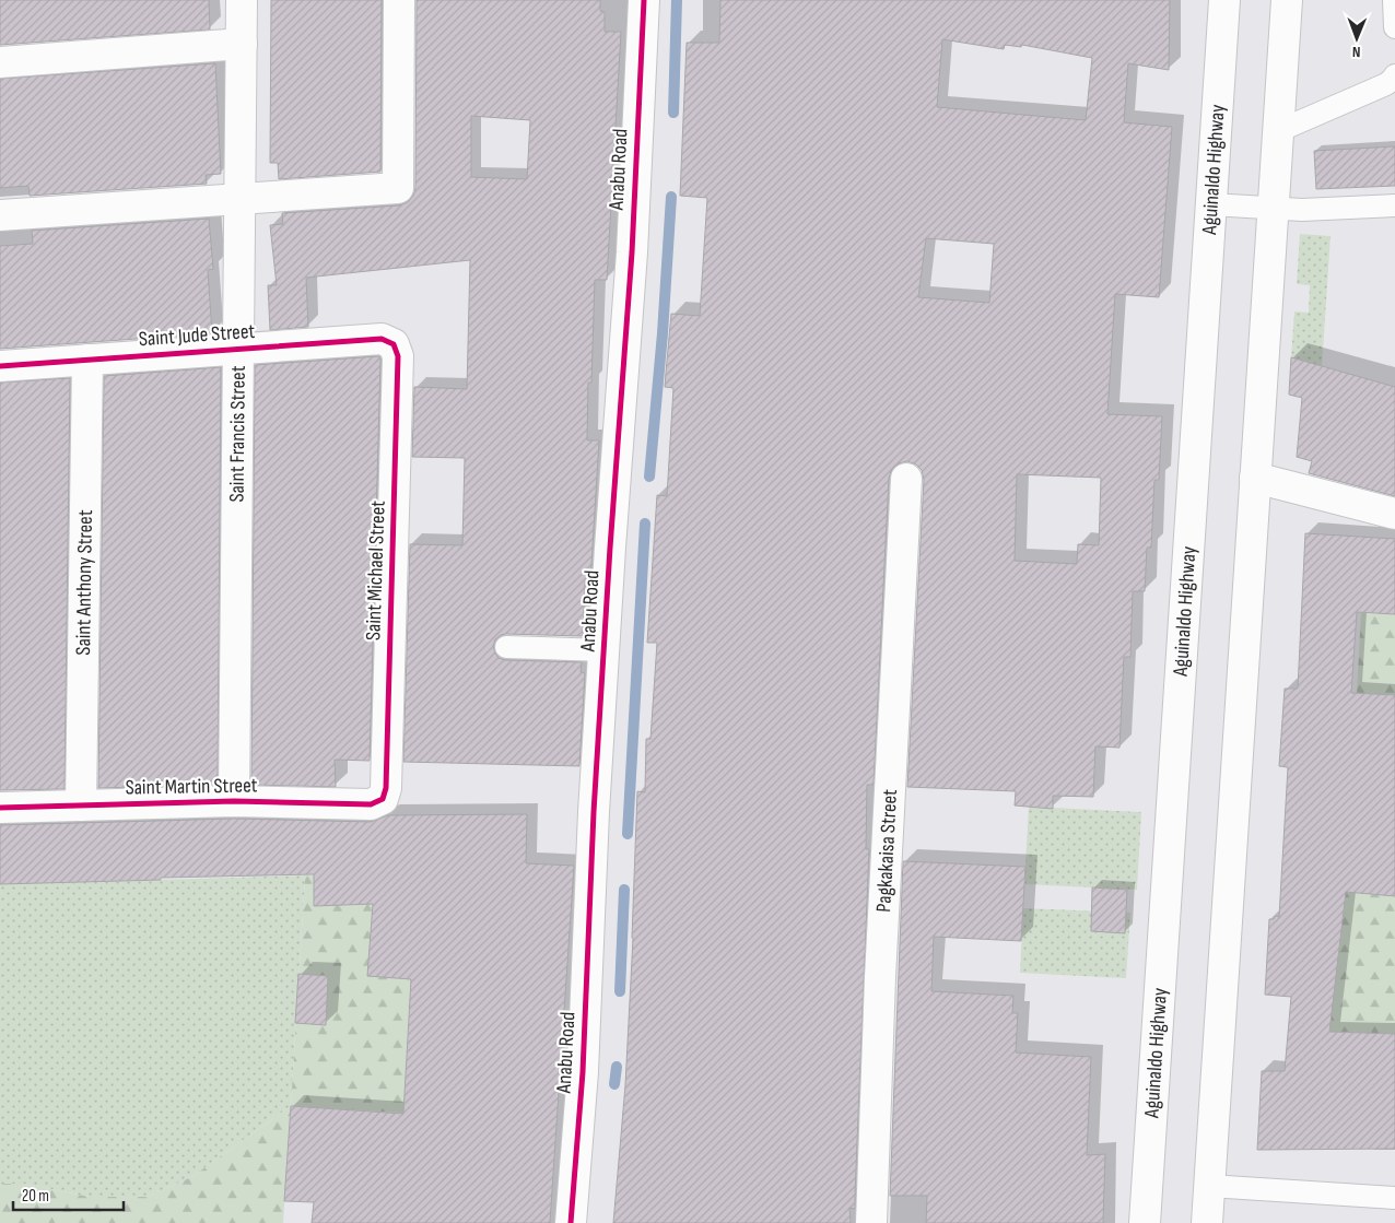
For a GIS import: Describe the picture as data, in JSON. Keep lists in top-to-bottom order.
{
  "streets": {
    "main road": [
      "Anabu Road",
      "Aguinaldo Highway",
      "Saint Jude Street",
      "Saint Francis Street",
      "Saint Michael Street",
      "Saint Anthony Street",
      "Saint Martin Street",
      "Pagkakaisa Street"
    ]
  },
  "crossings": [
    ["Saint Jude Street", "Saint Francis Street"],
    ["Saint Jude Street", "Saint Michael Street"],
    ["Saint Jude Street", "Saint Anthony Street"],
    ["Saint Francis Street", "Saint Martin Street"],
    ["Saint Michael Street", "Saint Martin Street"],
    ["Saint Anthony Street", "Saint Martin Street"]
  ],
  "scale_bar": "20 m",
  "north": "bottom"
}
